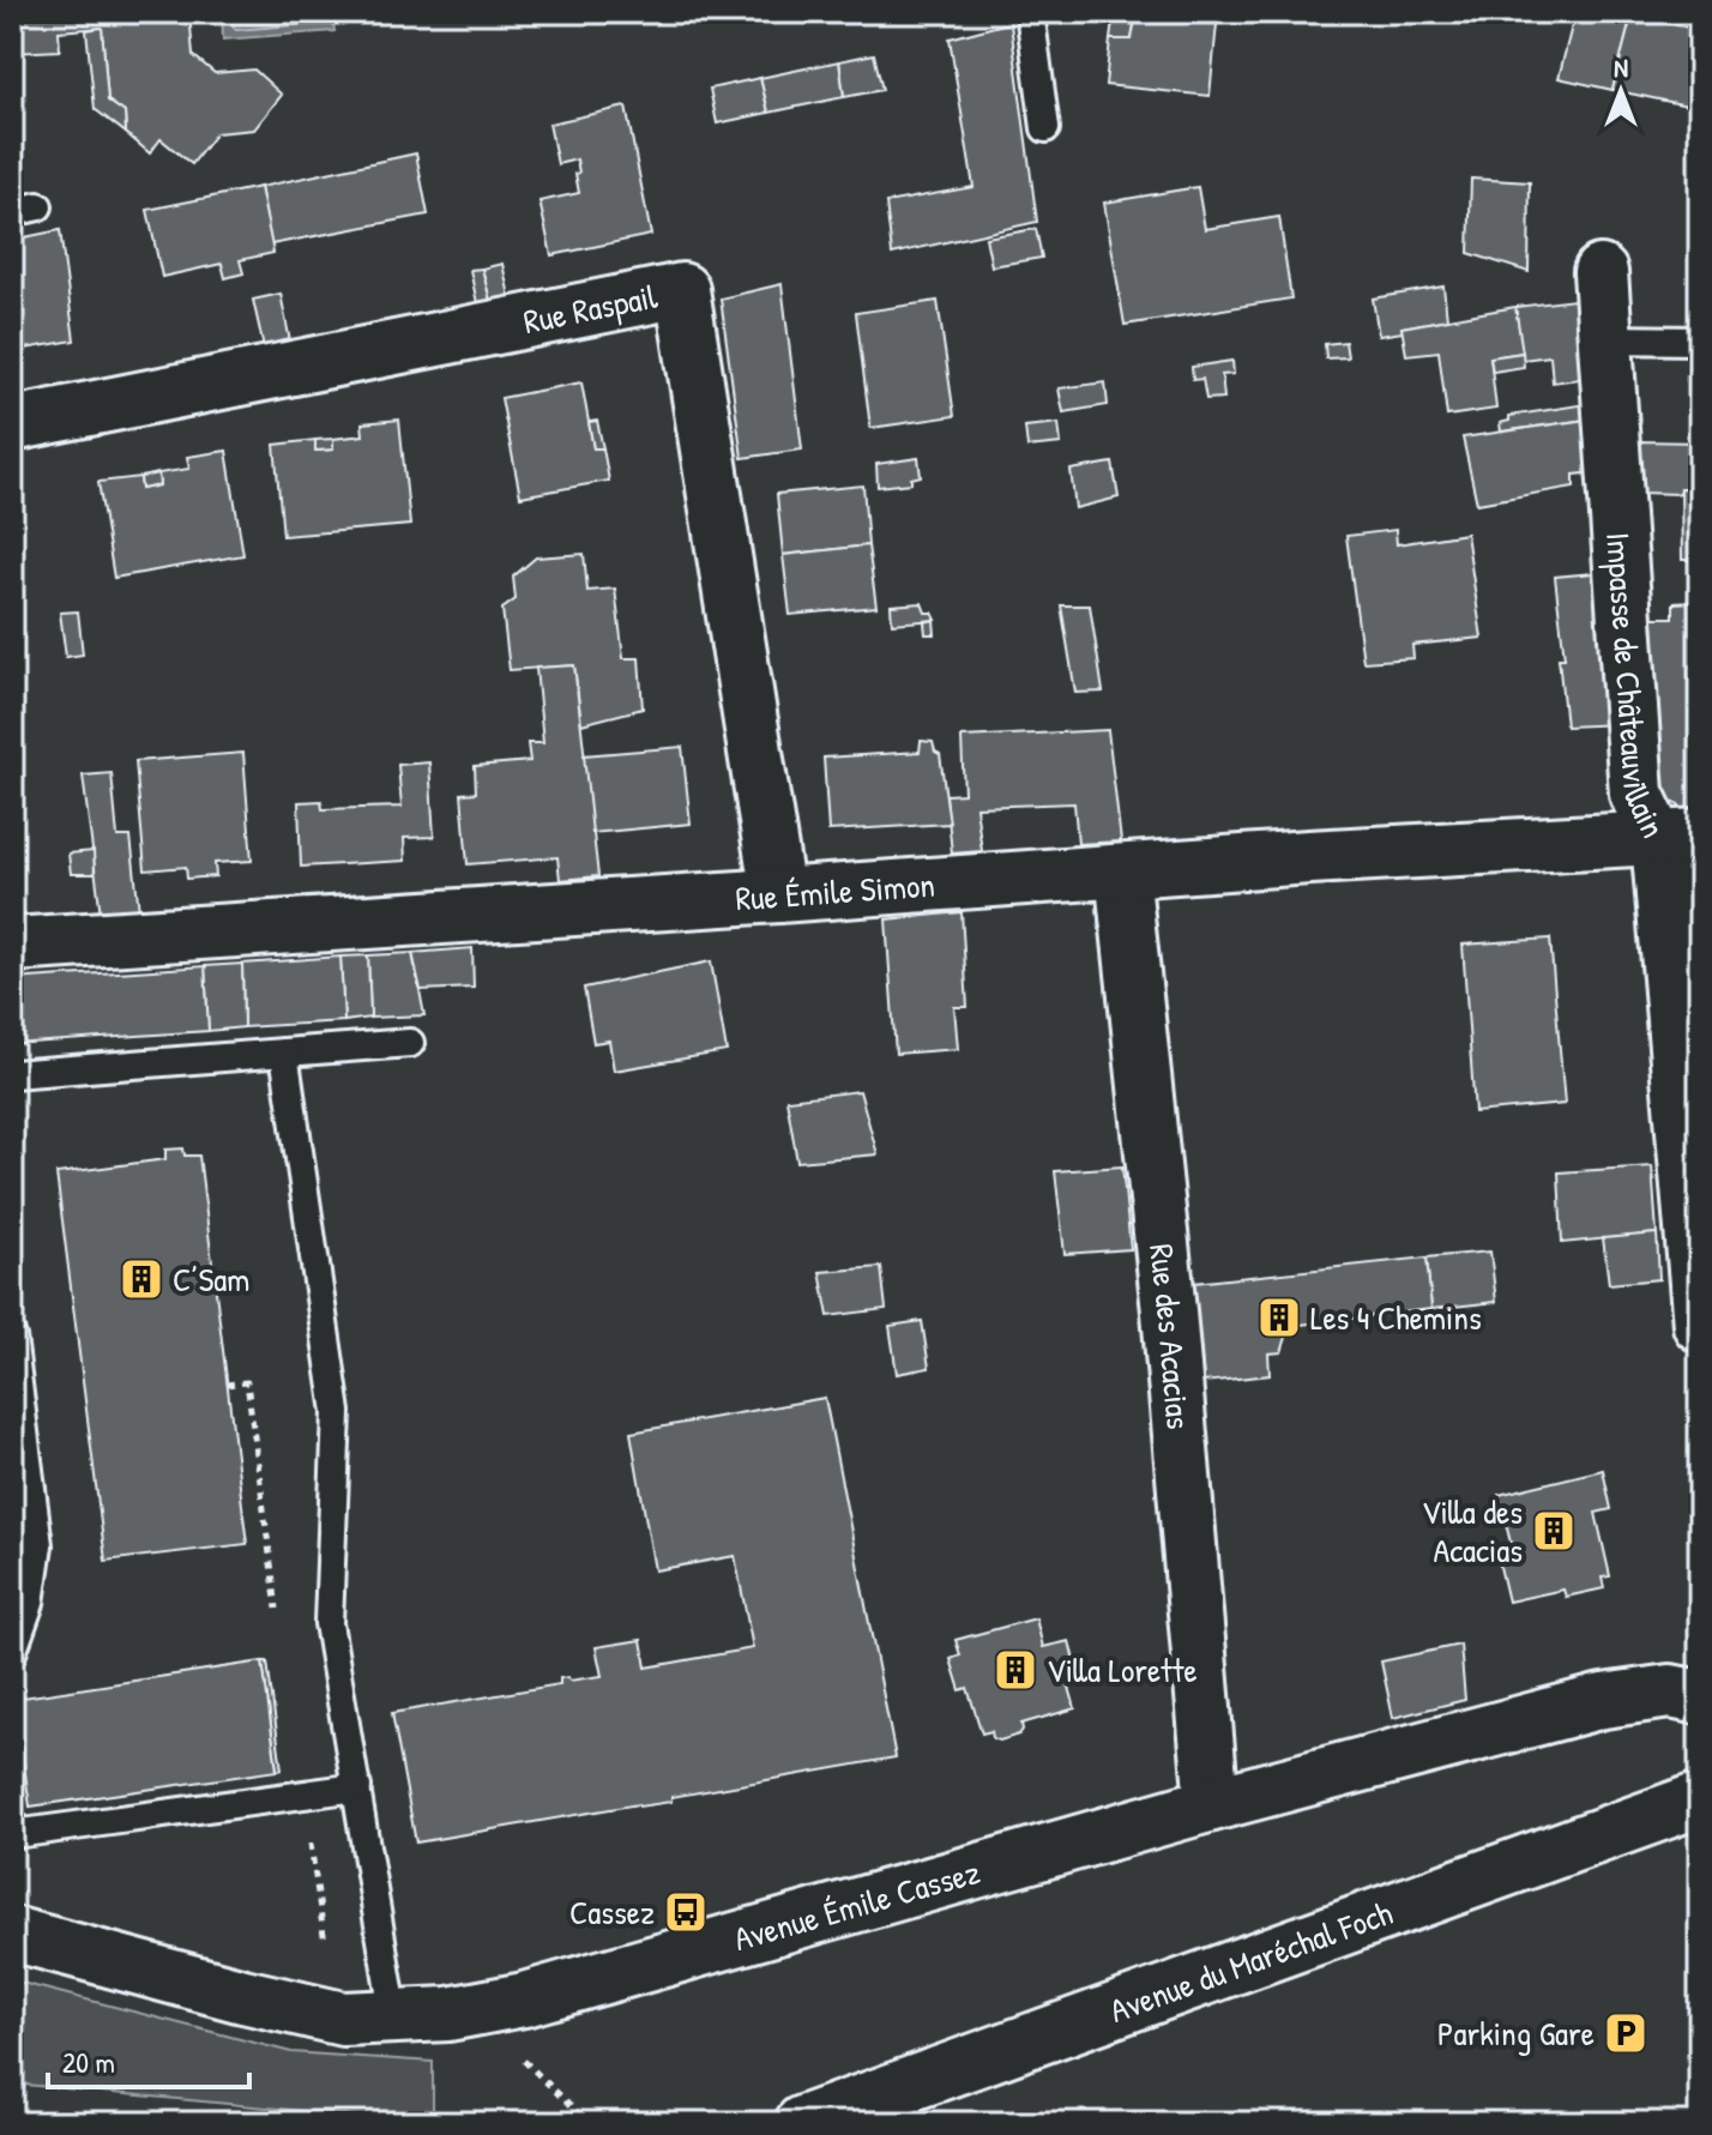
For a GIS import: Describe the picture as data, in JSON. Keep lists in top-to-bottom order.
{
  "streets": {
    "street": [
      "Rue Raspail",
      "Impasse de Châteauvillain",
      "Rue Émile Simon",
      "Rue des Acacias",
      "Avenue Émile Cassez",
      "Avenue du Maréchal Foch"
    ]
  },
  "crossings": [
    ["Rue Raspail", "Rue Émile Simon"],
    ["Impasse de Châteauvillain", "Rue Émile Simon"],
    ["Rue Émile Simon", "Rue des Acacias"],
    ["Rue des Acacias", "Avenue Émile Cassez"]
  ],
  "places": {
    "building": [
      "C’Sam",
      "Les 4 Chemins",
      "Villa des Acacias",
      "Villa Lorette"
    ],
    "bus stop": ["Cassez"],
    "parking": ["Parking Gare"]
  },
  "scale_bar": "20 m",
  "north": "top"
}
